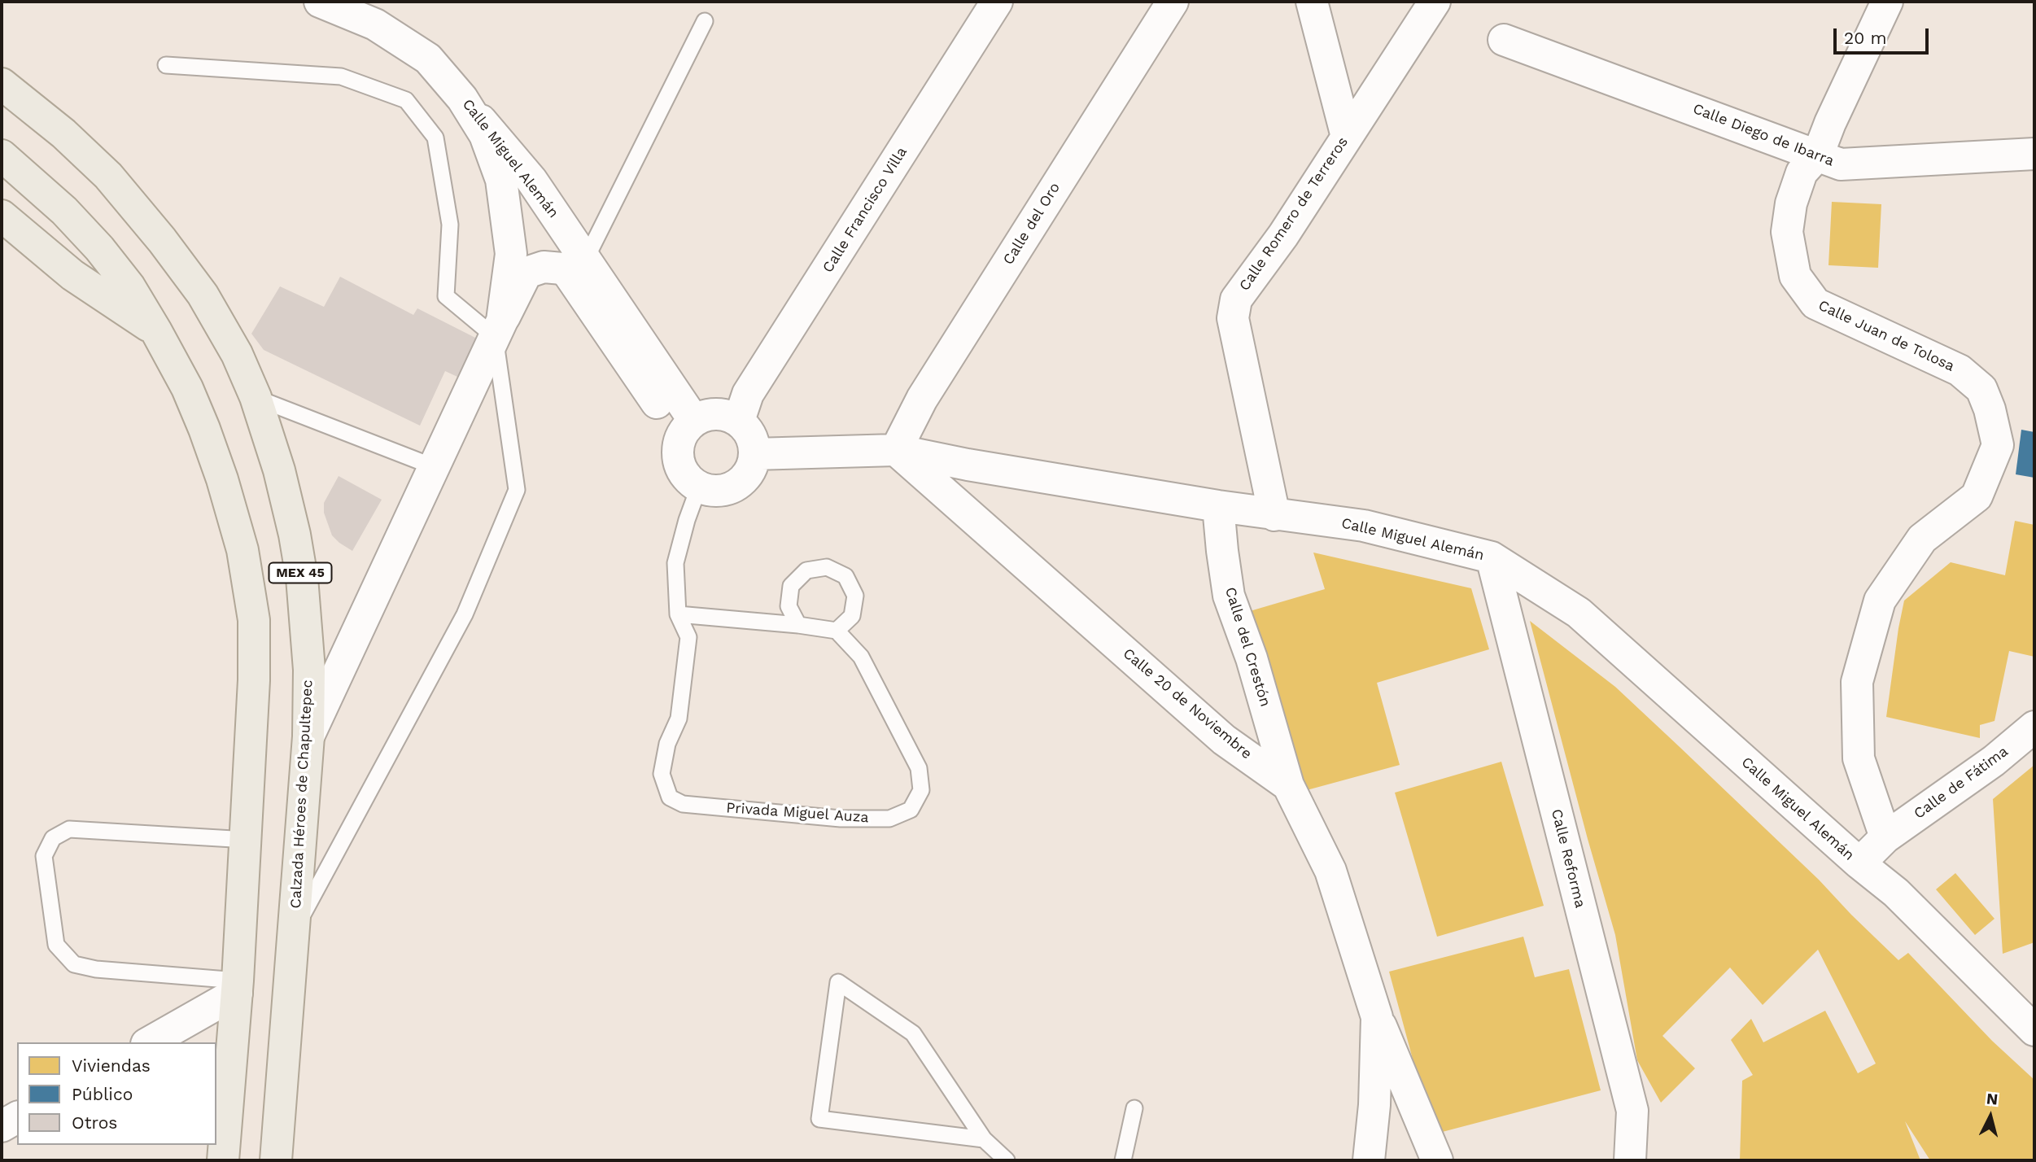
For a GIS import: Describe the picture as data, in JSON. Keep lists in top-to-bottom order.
{
  "streets": {
    "main road": ["MEX 45", "Calzada Héroes de Chapultepec"],
    "street": [
      "Calle Diego de Ibarra",
      "Calle Miguel Alemán",
      "Calle Francisco Villa",
      "Calle Romero de Terreros",
      "Calle del Oro",
      "Calle Juan de Tolosa",
      "Calle del Crestón",
      "Calle 20 de Noviembre",
      "Calle de Fátima",
      "Calle Reforma"
    ],
    "lane": ["Privada Miguel Auza"]
  },
  "crossings": [
    ["Calle Diego de Ibarra", "Calle Juan de Tolosa"],
    ["Calle Miguel Alemán", "Calle Francisco Villa"],
    ["Calle Miguel Alemán", "Calle Romero de Terreros"],
    ["Calle Miguel Alemán", "Calle del Oro"],
    ["Calle Miguel Alemán", "Calle del Crestón"],
    ["Calle Miguel Alemán", "Calle 20 de Noviembre"],
    ["Calle Miguel Alemán", "Privada Miguel Auza"],
    ["Calle Miguel Alemán", "Calle Reforma"],
    ["Calle Francisco Villa", "Privada Miguel Auza"],
    ["Calle del Oro", "Calle 20 de Noviembre"],
    ["Calle Juan de Tolosa", "Calle de Fátima"],
    ["Calle del Crestón", "Calle 20 de Noviembre"]
  ],
  "legend": ["Viviendas", "Público", "Otros"],
  "scale_bar": "20 m",
  "north": "top"
}
